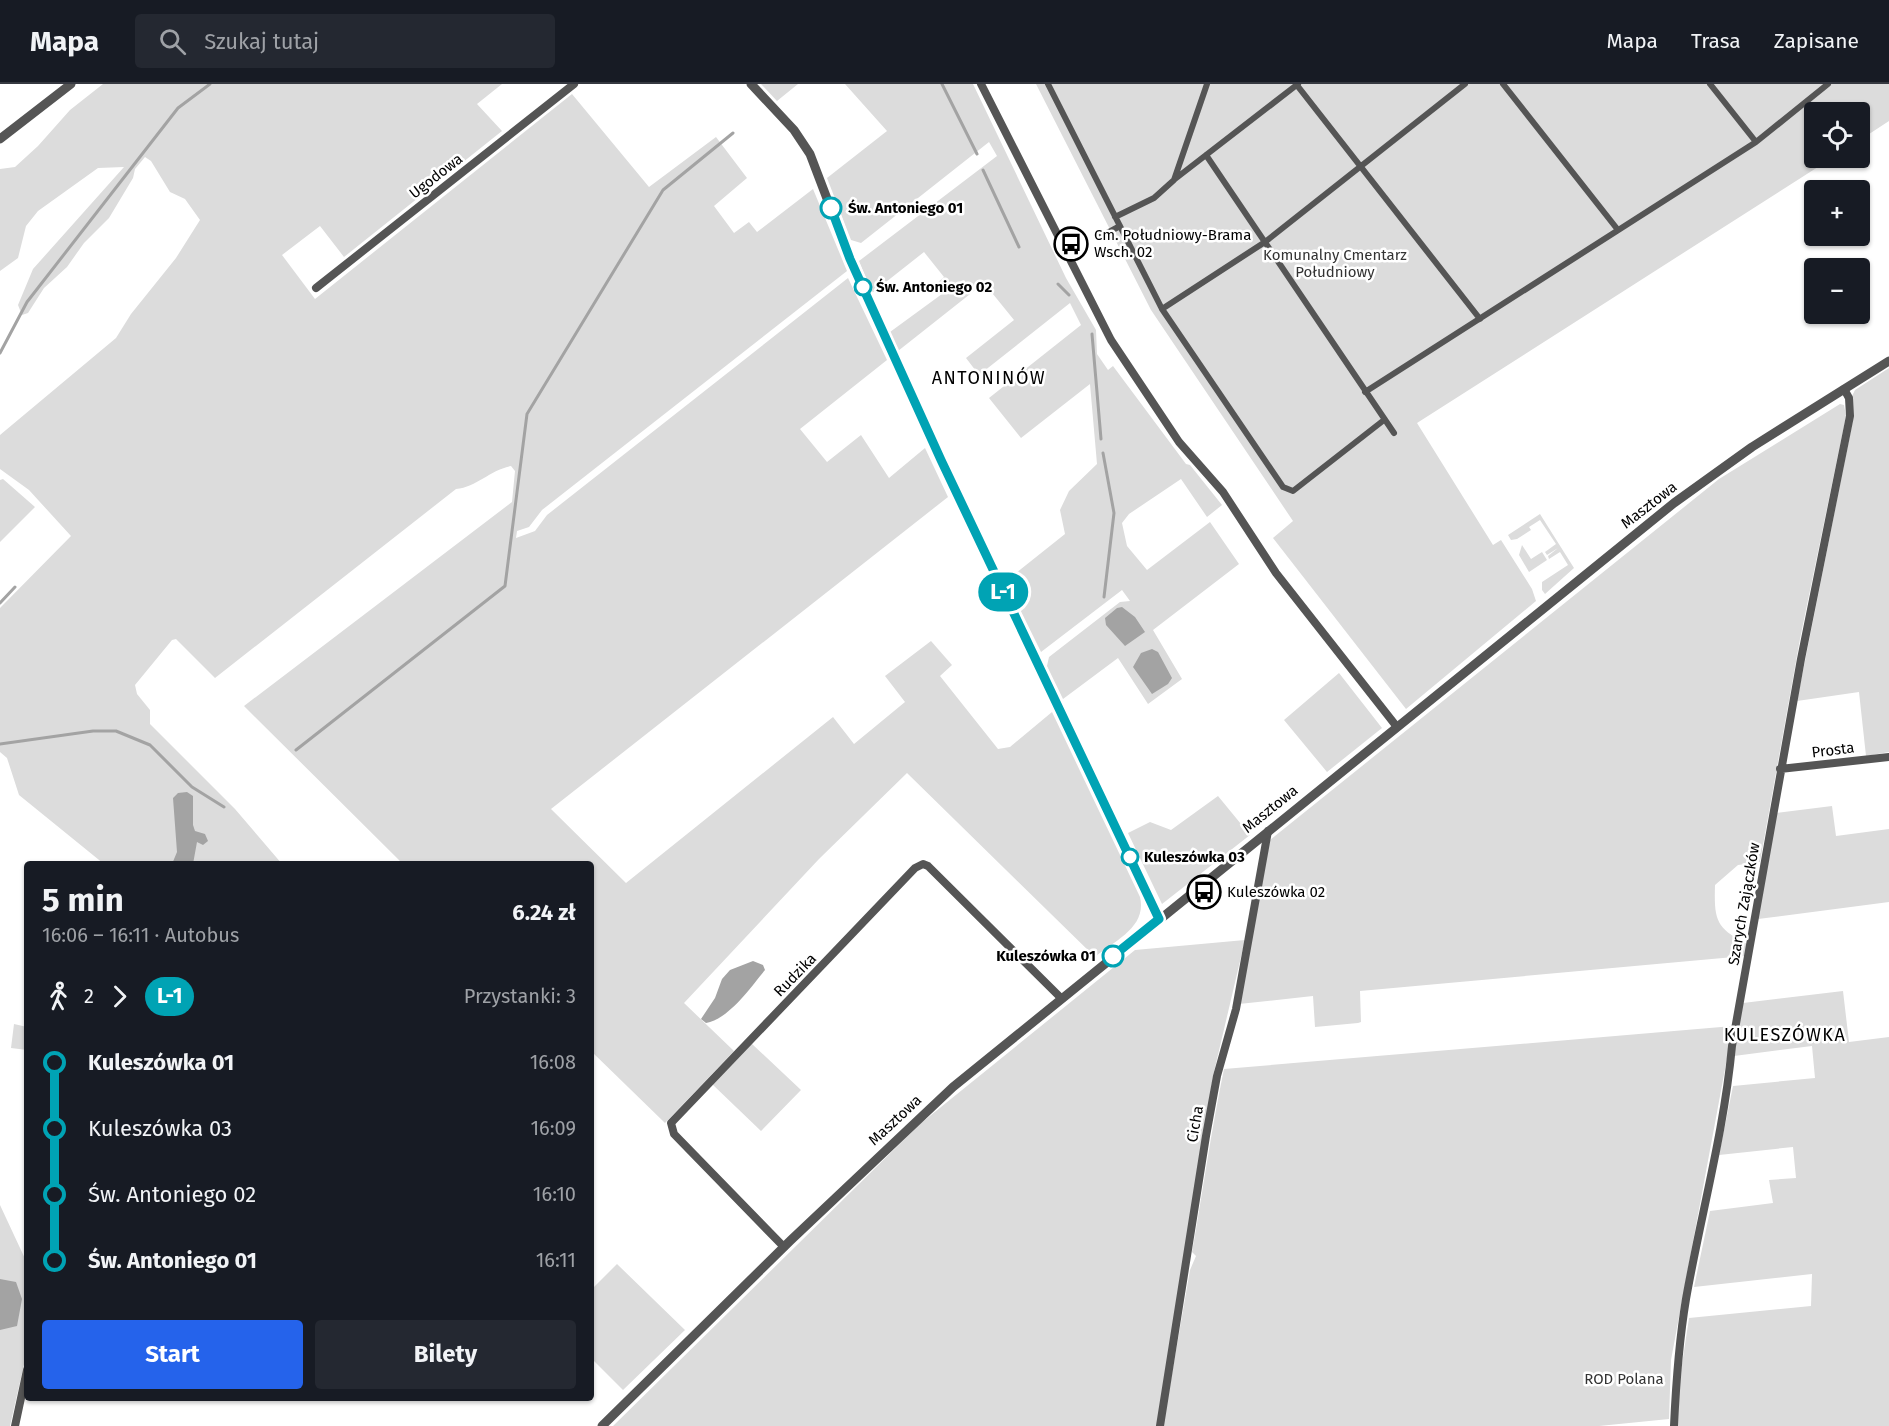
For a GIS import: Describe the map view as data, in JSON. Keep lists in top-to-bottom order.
{
  "streets": {
    "street": [
      "Ugodowa",
      "Masztowa",
      "Prosta",
      "Szarych Zajączków",
      "Rudzika",
      "Cicha"
    ]
  },
  "crossings": [
    ["Masztowa", "Szarych Zajączków"],
    ["Masztowa", "Rudzika"],
    ["Masztowa", "Cicha"],
    ["Prosta", "Szarych Zajączków"]
  ],
  "districts": ["ANTONINÓW", "KULESZÓWKA"],
  "parks": ["Komunalny Cmentarz Południowy", "ROD Polana"],
  "places": {
    "other": [
      "Św. Antoniego 01",
      "Św. Antoniego 02",
      "Kuleszówka 03",
      "Kuleszówka 01"
    ],
    "bus stop": ["Cm. Południowy-Brama Wsch. 02", "Kuleszówka 02"]
  },
  "lines": ["bus line L-1"],
  "page": {
    "header": "Mapa",
    "search": "Szukaj tutaj",
    "nav": ["Mapa", "Trasa", "Zapisane"],
    "on_map": "L-1",
    "map_buttons": ["+", "−"],
    "heading": ["5 min", "16:06 – 16:11 · Autobus", "6.24 zł"],
    "legs": ["2", "L-1", "Przystanki: 3"],
    "list": [
      {
        "name": "Kuleszówka 01",
        "value": "16:08"
      },
      {
        "name": "Kuleszówka 03",
        "value": "16:09"
      },
      {
        "name": "Św. Antoniego 02",
        "value": "16:10"
      },
      {
        "name": "Św. Antoniego 01",
        "value": "16:11"
      }
    ],
    "buttons": ["Start", "Bilety"]
  }
}
